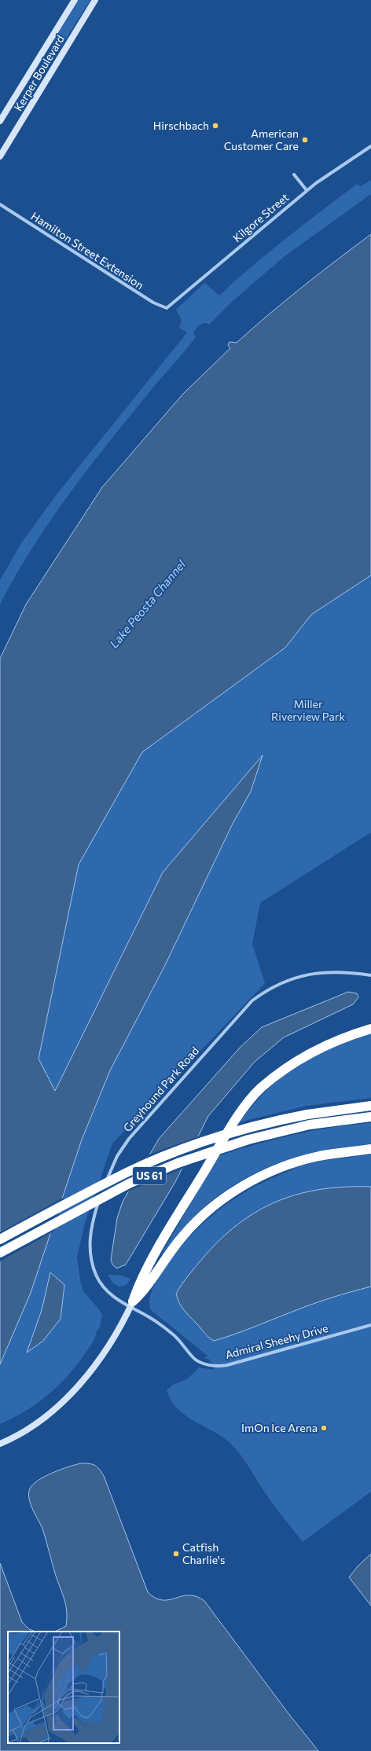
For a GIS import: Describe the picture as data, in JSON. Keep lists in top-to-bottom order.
{
  "streets": {
    "highway": ["US 61"],
    "street": [
      "Kerper Boulevard",
      "Kilgore Street",
      "Hamilton Street Extension",
      "Greyhound Park Road",
      "Admiral Sheehy Drive"
    ]
  },
  "crossings": [
    ["Kilgore Street", "Hamilton Street Extension"]
  ],
  "water": ["Lake Peosta Channel"],
  "parks": ["Miller Riverview Park"],
  "places": [
    "Hirschbach",
    "American Customer Care",
    "ImOn Ice Arena",
    "Catfish Charlie's"
  ]
}
